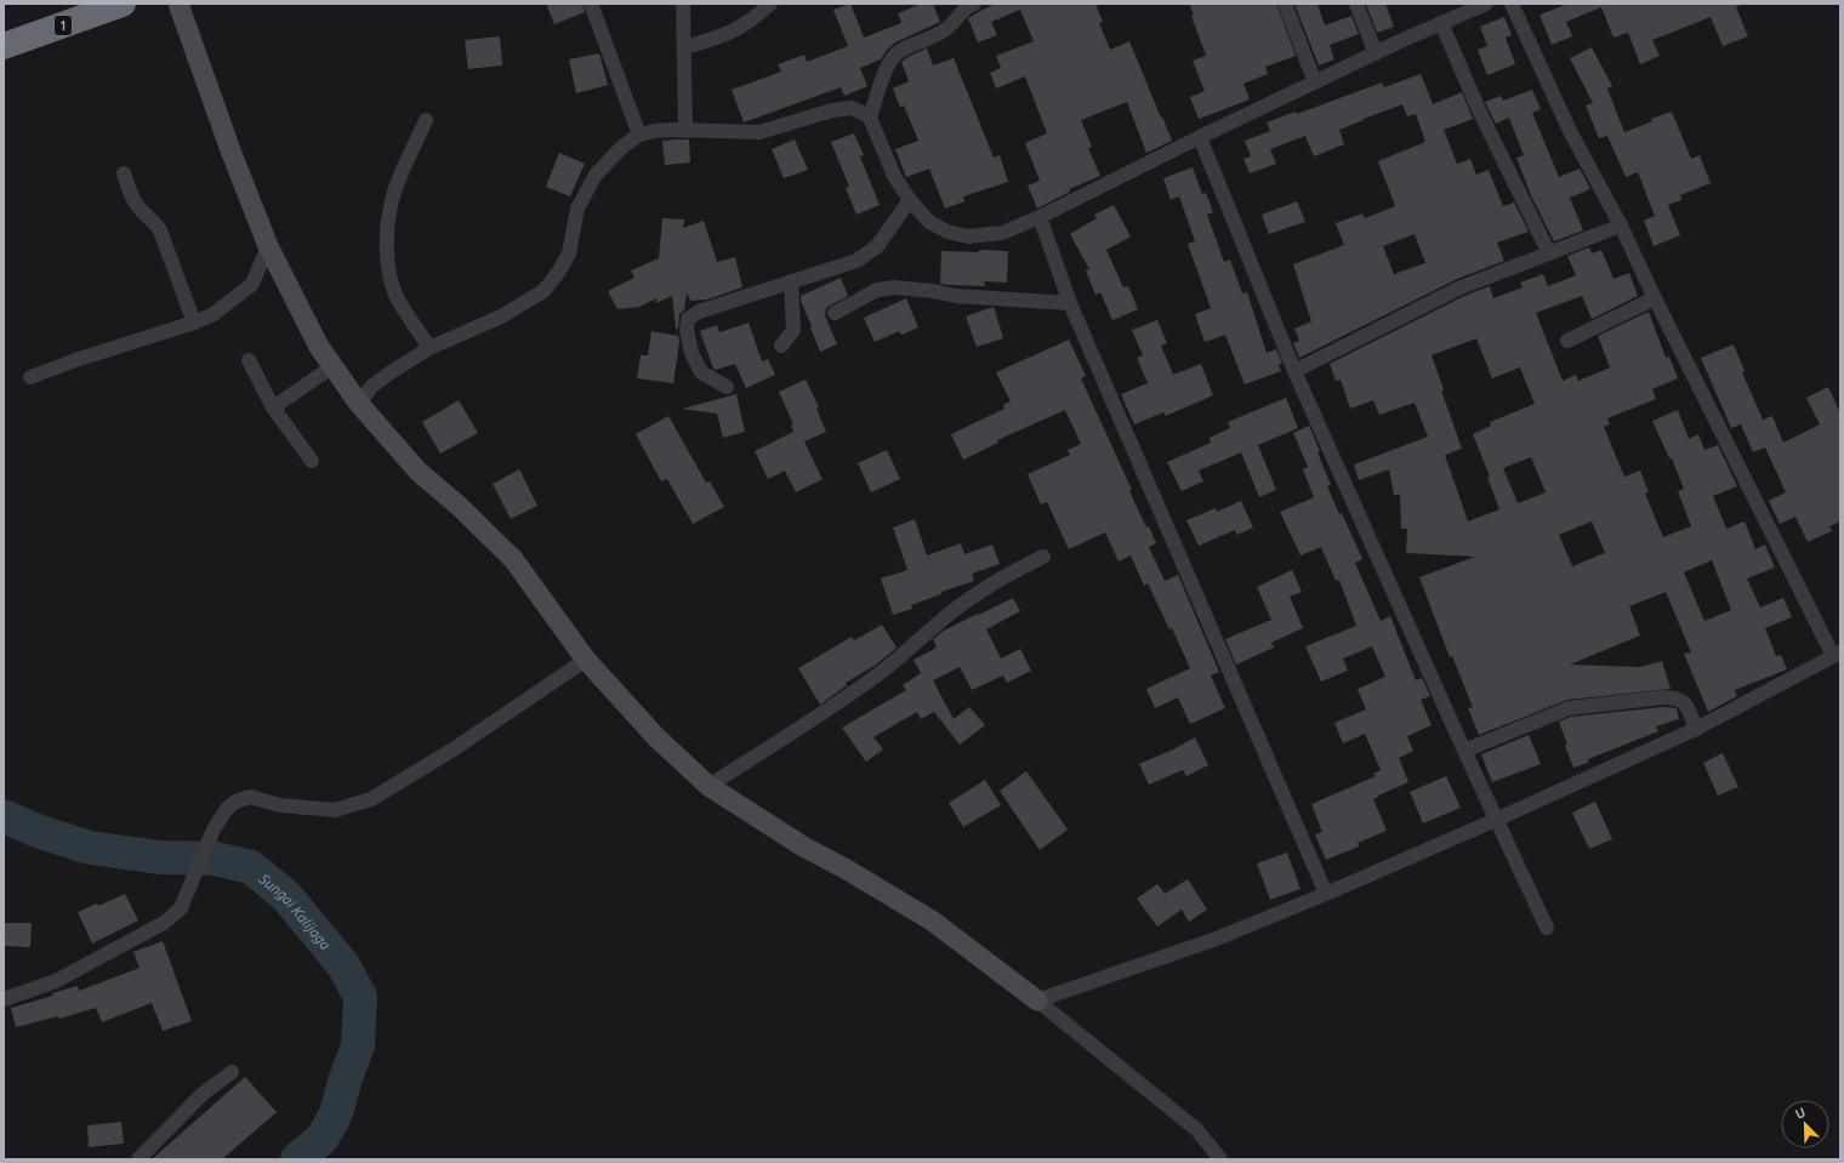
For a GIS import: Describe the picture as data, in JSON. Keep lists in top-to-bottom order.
{
  "streets": {
    "highway": ["1"]
  },
  "water": ["Sungai Kalijaga"],
  "north": "top left"
}
